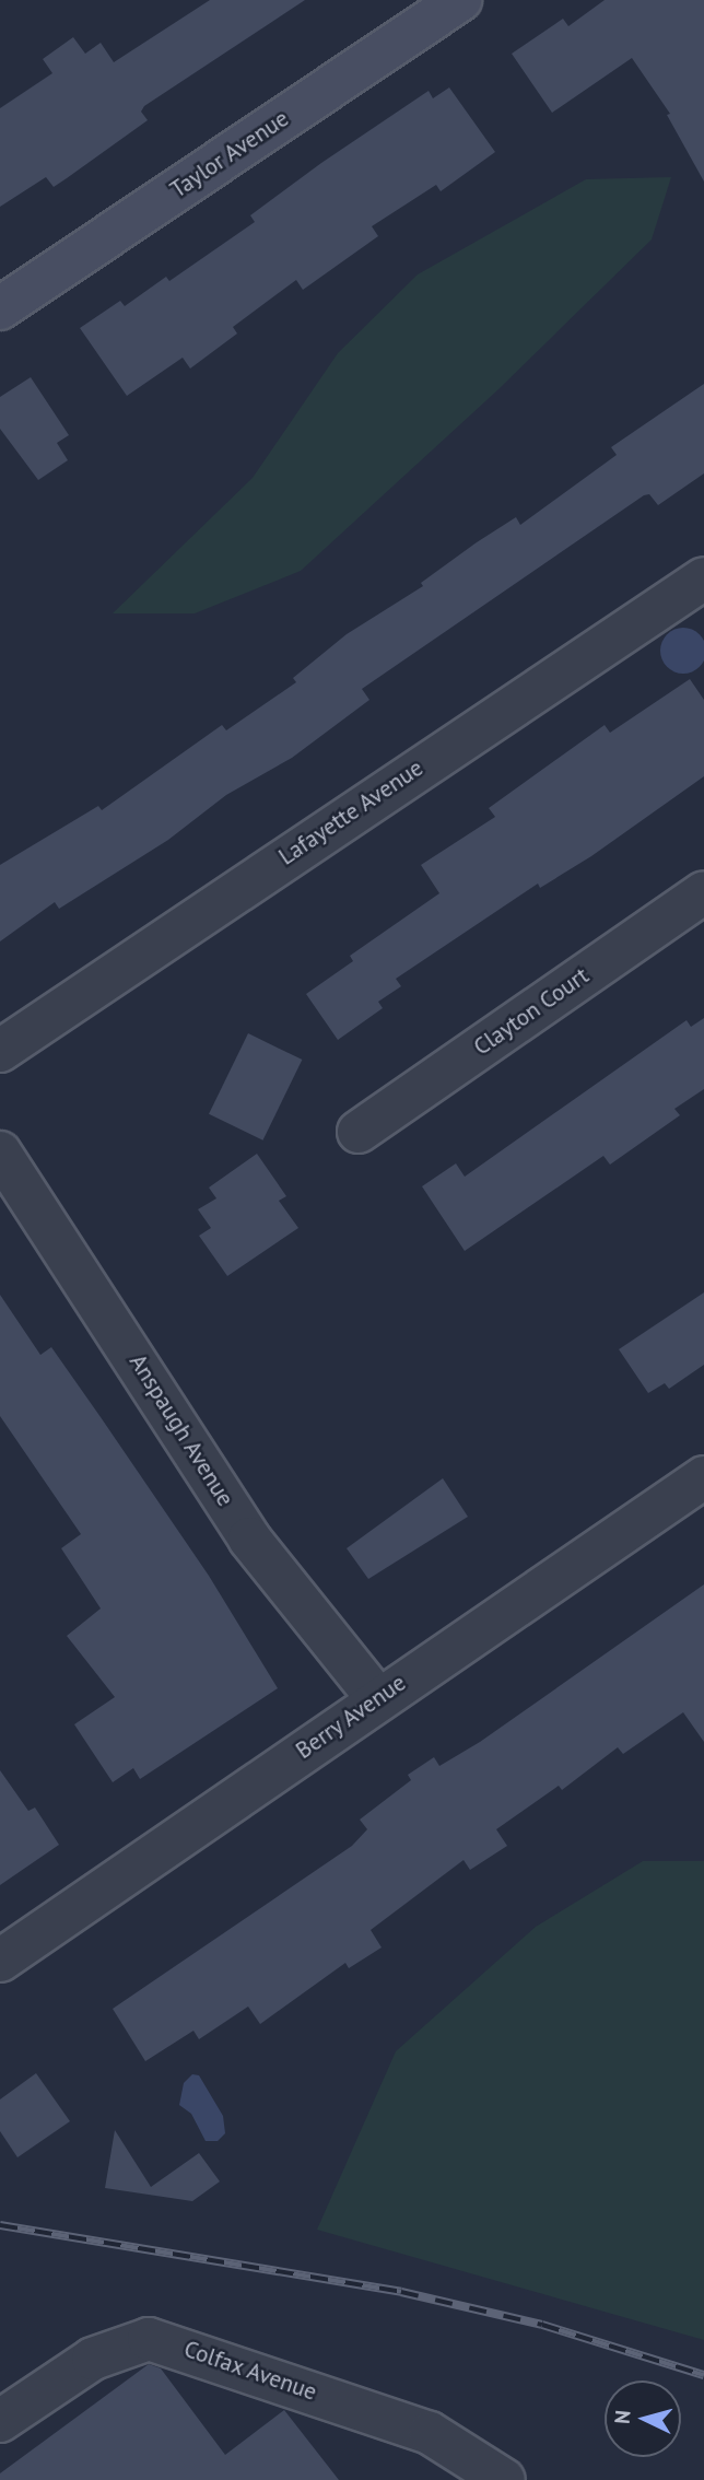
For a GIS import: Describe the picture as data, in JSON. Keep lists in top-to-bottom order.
{
  "streets": {
    "street": [
      "Taylor Avenue",
      "Lafayette Avenue",
      "Clayton Court",
      "Anspaugh Avenue",
      "Berry Avenue",
      "Colfax Avenue"
    ]
  },
  "crossings": [
    ["Anspaugh Avenue", "Berry Avenue"]
  ],
  "north": "left"
}
